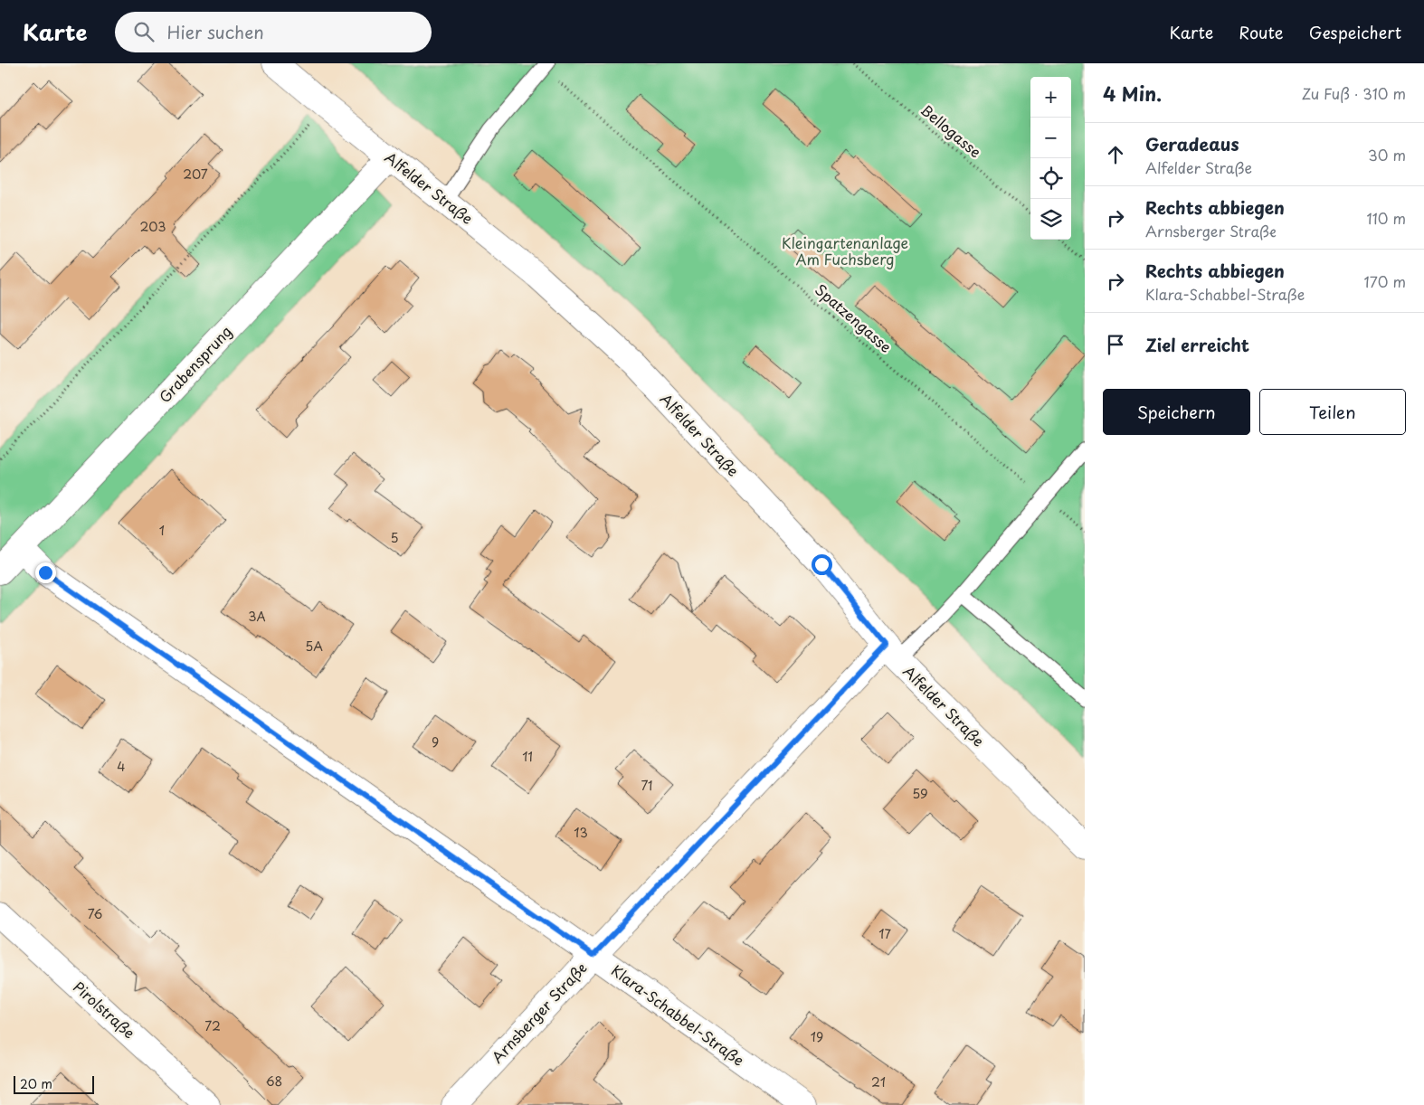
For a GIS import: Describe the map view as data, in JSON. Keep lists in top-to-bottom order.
{
  "streets": {
    "street": [
      "Alfelder Straße",
      "Grabensprung",
      "Pirolstraße",
      "Arnsberger Straße",
      "Klara-Schabbel-Straße"
    ],
    "path": ["Bellogasse", "Spatzengasse"]
  },
  "crossings": [
    ["Alfelder Straße", "Grabensprung"],
    ["Alfelder Straße", "Arnsberger Straße"],
    ["Grabensprung", "Klara-Schabbel-Straße"],
    ["Arnsberger Straße", "Klara-Schabbel-Straße"]
  ],
  "parks": ["Kleingartenanlage Am Fuchsberg"],
  "house_numbers": [
    "207",
    "203",
    "1",
    "5",
    "3A",
    "5A",
    "9",
    "11",
    "4",
    "71",
    "59",
    "13",
    "76",
    "17",
    "72",
    "19",
    "68",
    "21"
  ],
  "scale_bar": "20 m",
  "page": {
    "header": "Karte",
    "search": "Hier suchen",
    "nav": ["Karte", "Route", "Gespeichert"],
    "heading": ["4 Min.", "Zu Fuß · 310 m"],
    "map_buttons": ["+", "−"],
    "list": [
      ["Geradeaus", "Alfelder Straße", "30 m"],
      ["Rechts abbiegen", "Arnsberger Straße", "110 m"],
      ["Rechts abbiegen", "Klara-Schabbel-Straße", "170 m"],
      "Ziel erreicht"
    ],
    "buttons": ["Speichern", "Teilen"],
    "scale": "20 m"
  }
}
